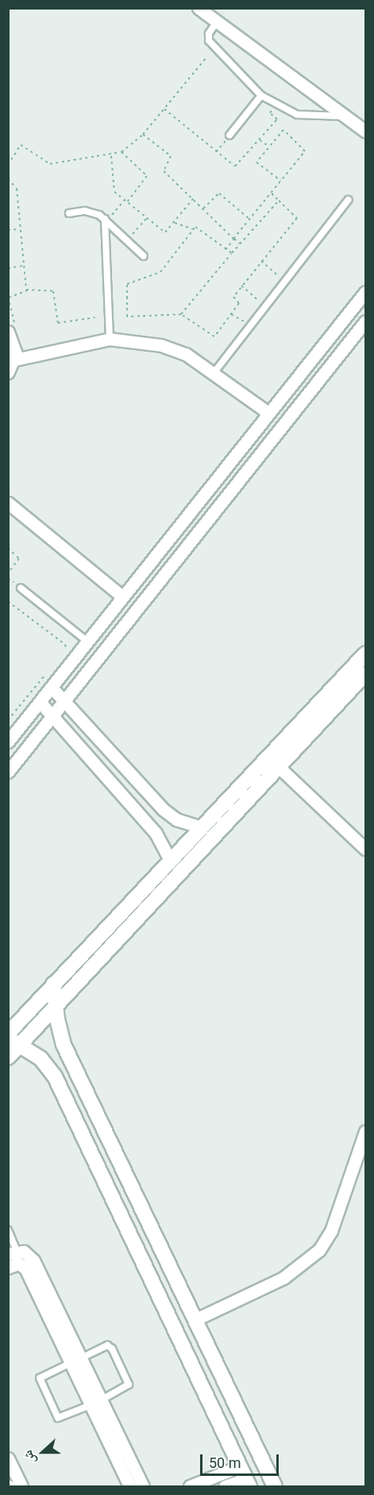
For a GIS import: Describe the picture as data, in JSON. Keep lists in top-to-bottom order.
{
  "scale_bar": "50 m",
  "north": "left"
}
